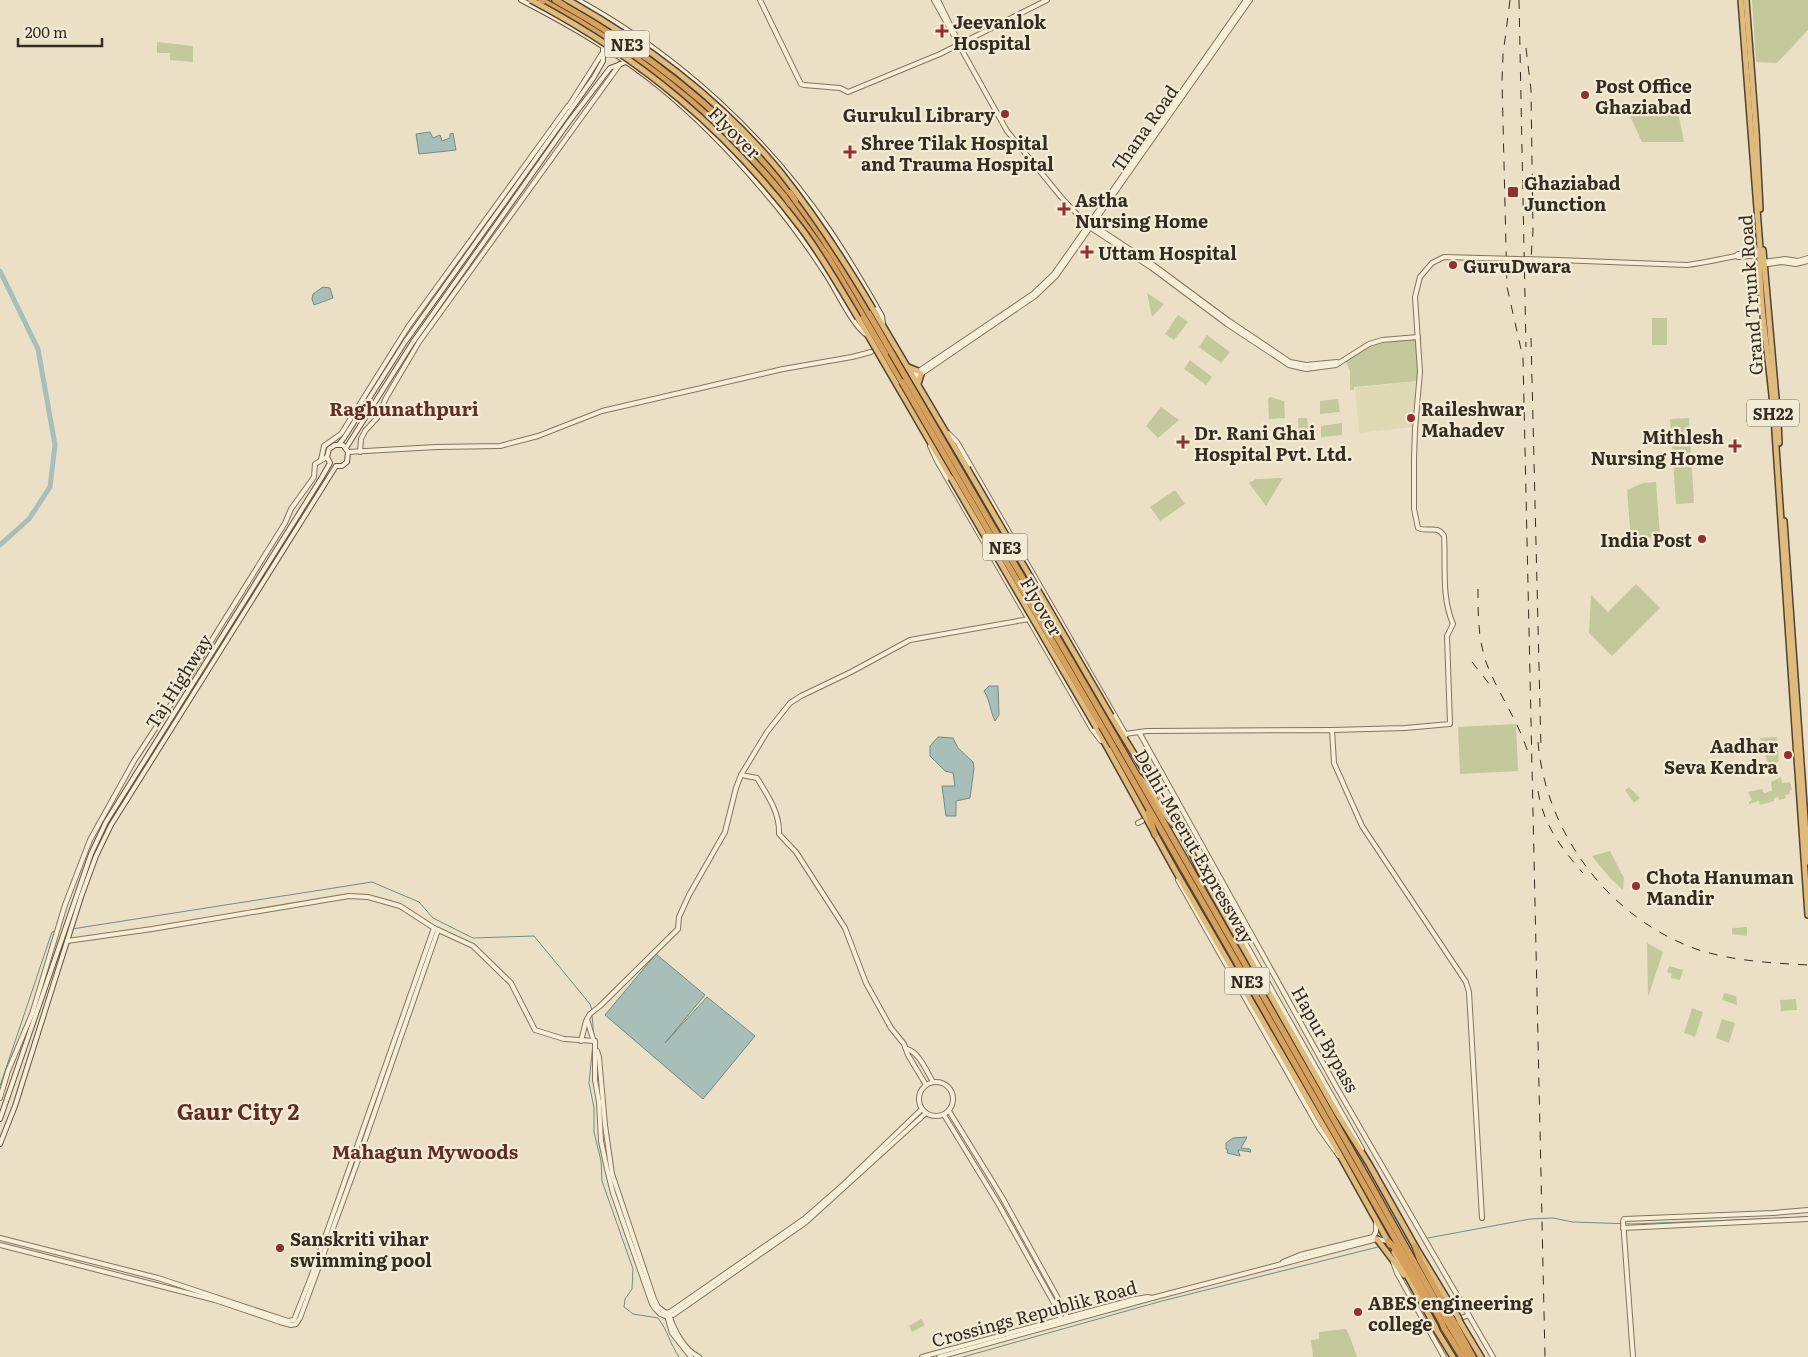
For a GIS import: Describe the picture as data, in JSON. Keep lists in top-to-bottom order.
{
  "streets": {
    "highway": [
      "NE3",
      "Flyover",
      "Grand Trunk Road",
      "SH22",
      "Delhi-Meerut Expressway"
    ],
    "street": [
      "Thana Road",
      "Taj Highway",
      "Hapur Bypass",
      "Crossings Republik Road"
    ]
  },
  "crossings": [
    ["NE3", "Delhi-Meerut Expressway"],
    ["Thana Road", "Flyover"],
    ["Flyover", "Delhi-Meerut Expressway"],
    ["Flyover", "Crossings Republik Road"],
    ["Grand Trunk Road", "SH22"],
    ["Delhi-Meerut Expressway", "Crossings Republik Road"]
  ],
  "districts": ["Raghunathpuri", "Gaur City 2", "Mahagun Mywoods"],
  "places": {
    "health": [
      "Jeevanlok Hospital",
      "Shree Tilak Hospital and Trauma Hospital",
      "Astha Nursing Home",
      "Uttam Hospital",
      "Dr. Rani Ghai Hospital Pvt. Ltd.",
      "Mithlesh Nursing Home"
    ],
    "other": [
      "Post Office Ghaziabad",
      "Gurukul Library",
      "GuruDwara",
      "Raileshwar Mahadev",
      "India Post",
      "Aadhar Seva Kendra",
      "Chota Hanuman Mandir",
      "Sanskriti vihar swimming pool",
      "ABES engineering college"
    ],
    "transit": ["Ghaziabad Junction"]
  },
  "scale_bar": "200 m"
}
